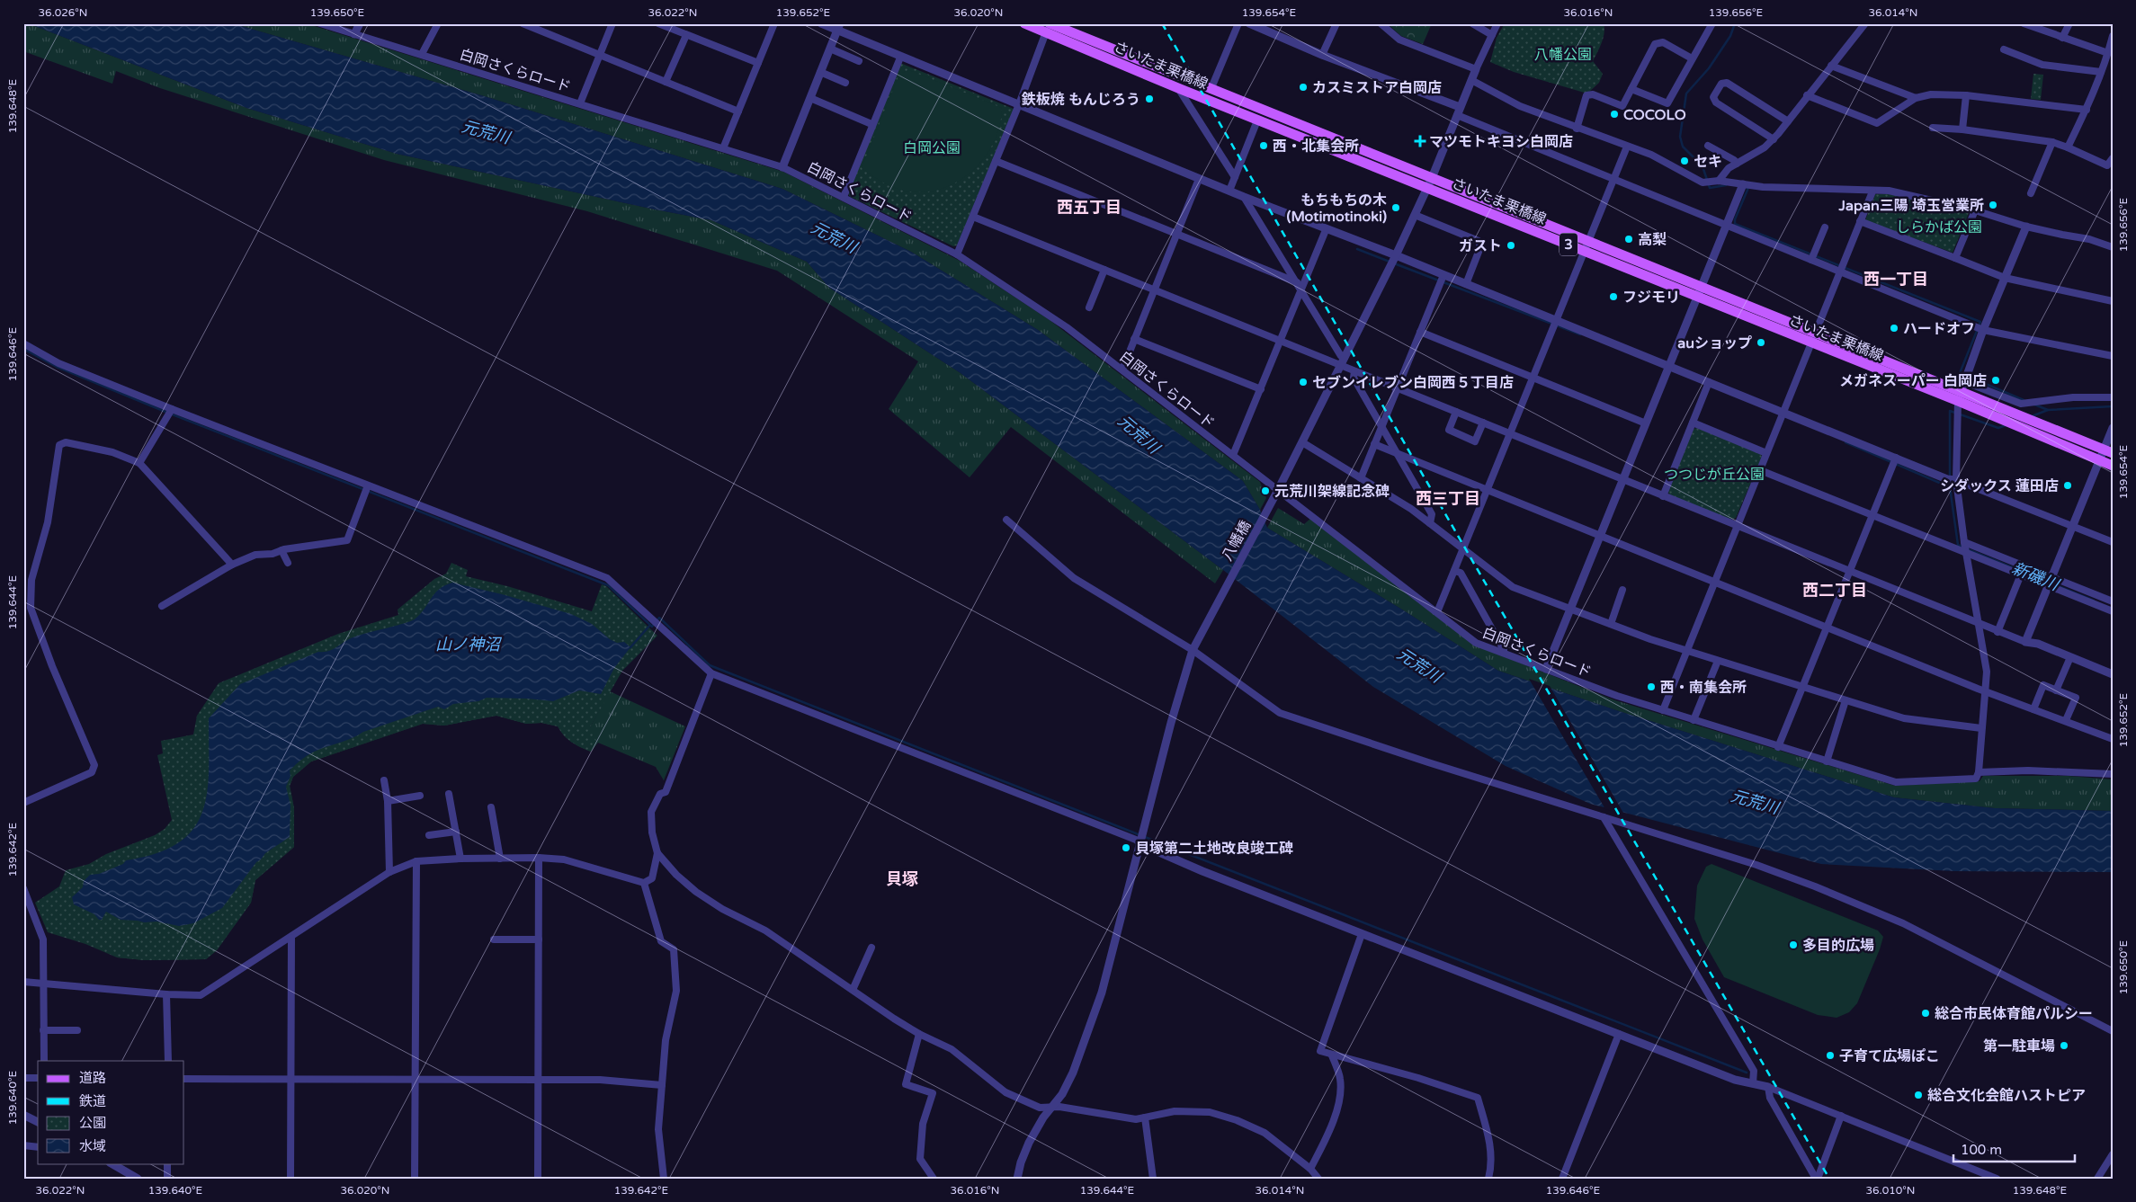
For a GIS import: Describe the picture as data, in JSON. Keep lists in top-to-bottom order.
{
  "streets": {
    "main road": ["さいたま栗橋線", "3"],
    "street": ["白岡さくらロード", "八幡橋"]
  },
  "crossings": [
    ["さいたま栗橋線", "八幡橋"],
    ["白岡さくらロード", "八幡橋"]
  ],
  "districts": [
    "西五丁目",
    "西一丁目",
    "西三丁目",
    "西二丁目",
    "貝塚"
  ],
  "water": ["元荒川", "新磯川", "山ノ神沼"],
  "parks": [
    "八幡公園",
    "白岡公園",
    "しらかば公園",
    "つつじが丘公園"
  ],
  "places": {
    "other": [
      "カスミストア白岡店",
      "鉄板焼 もんじろう",
      "COCOLO",
      "西・北集会所",
      "セキ",
      "Japan三陽 埼玉営業所",
      "もちもちの木 (Motimotinoki)",
      "高梨",
      "ガスト",
      "フジモリ",
      "ハードオフ",
      "auショップ",
      "メガネスーパー 白岡店",
      "セブンイレブン白岡西５丁目店",
      "シダックス 蓮田店",
      "元荒川架線記念碑",
      "西・南集会所",
      "貝塚第二土地改良竣工碑",
      "多目的広場",
      "総合市民体育館パルシー",
      "第一駐車場",
      "子育て広場ぽこ",
      "総合文化会館ハストピア"
    ],
    "health": ["マツモトキヨシ白岡店"]
  },
  "legend": [
    "道路",
    "鉄道",
    "公園",
    "水域"
  ],
  "scale_bar": "100 m",
  "coordinates": [
    "36.026°N",
    "139.650°E",
    "36.022°N",
    "139.652°E",
    "36.020°N",
    "139.654°E",
    "36.016°N",
    "139.656°E",
    "36.014°N",
    "139.648°E",
    "139.646°E",
    "139.644°E",
    "139.642°E",
    "139.640°E",
    "36.010°N"
  ]
}
